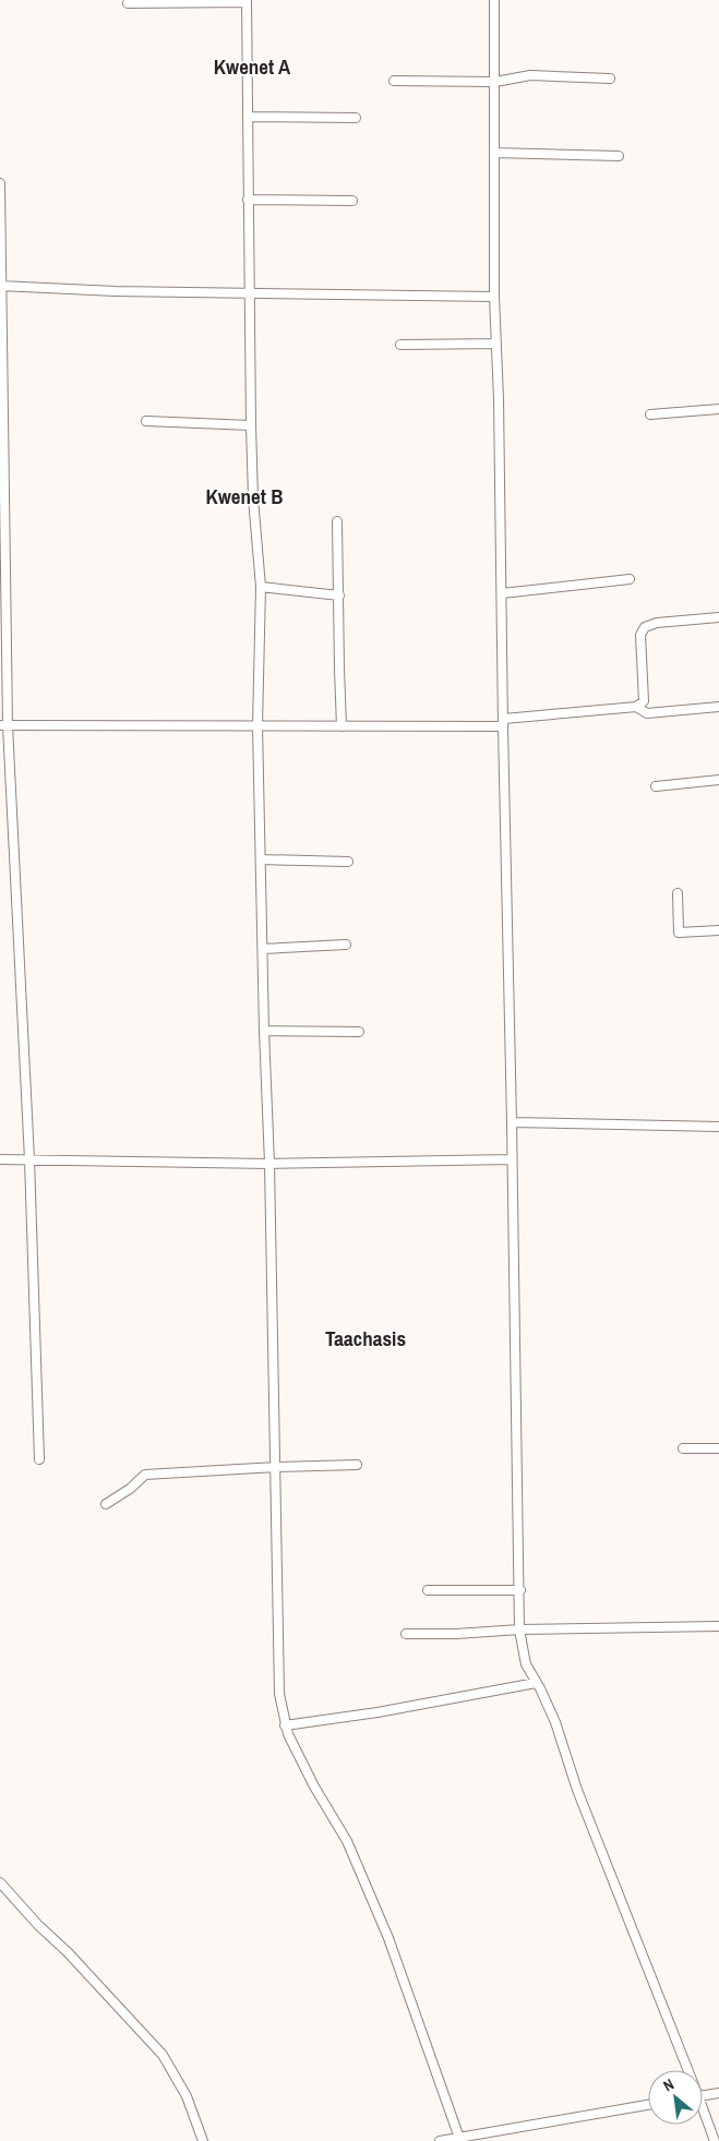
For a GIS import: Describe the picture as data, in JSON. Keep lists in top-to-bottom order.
{
  "districts": ["Kwenet A", "Kwenet B", "Taachasis"],
  "north": "top left"
}
